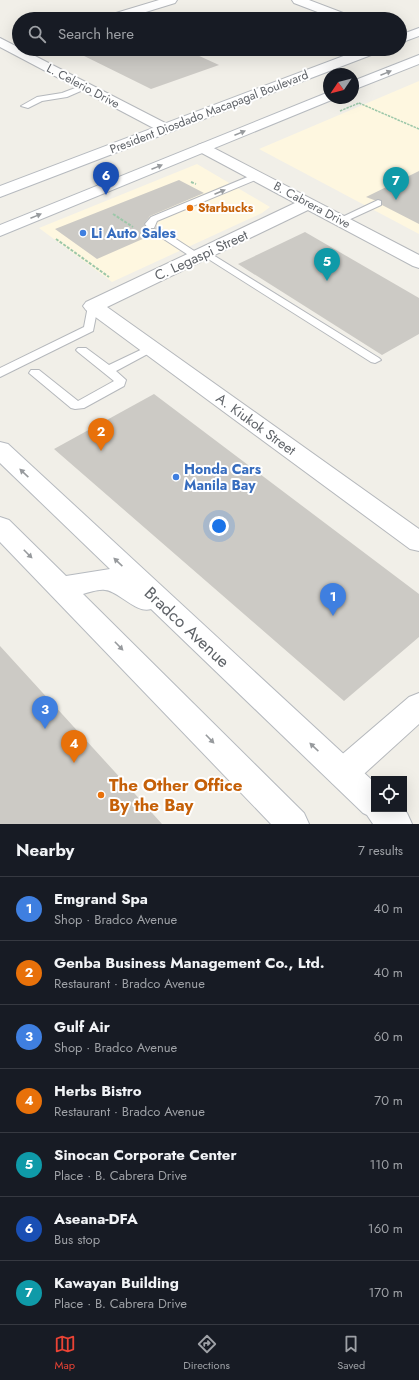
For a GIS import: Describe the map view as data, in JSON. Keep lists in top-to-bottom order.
{
  "streets": {
    "street": [
      "L. Celerio Drive",
      "President Diosdado Macapagal Boulevard",
      "B. Cabrera Drive",
      "C. Legaspi Street",
      "A. Kiukok Street",
      "Bradco Avenue"
    ]
  },
  "crossings": [
    ["L. Celerio Drive", "President Diosdado Macapagal Boulevard"],
    ["B. Cabrera Drive", "C. Legaspi Street"],
    ["C. Legaspi Street", "A. Kiukok Street"]
  ],
  "places": [
    "Starbucks",
    "Li Auto Sales",
    "Honda Cars Manila Bay",
    "The Other Office By the Bay"
  ],
  "north": "bottom left",
  "page": {
    "search": "Search here",
    "pins": [
      "6",
      "7",
      "5",
      "2",
      "1",
      "3",
      "4"
    ],
    "heading": ["Nearby", "7 results"],
    "list": [
      {
        "mark": "1",
        "name": "Emgrand Spa",
        "note": "Shop · Bradco Avenue",
        "value": "40 m"
      },
      {
        "mark": "2",
        "name": "Genba Business Management Co., Ltd.",
        "note": "Restaurant · Bradco Avenue",
        "value": "40 m"
      },
      {
        "mark": "3",
        "name": "Gulf Air",
        "note": "Shop · Bradco Avenue",
        "value": "60 m"
      },
      {
        "mark": "4",
        "name": "Herbs Bistro",
        "note": "Restaurant · Bradco Avenue",
        "value": "70 m"
      },
      {
        "mark": "5",
        "name": "Sinocan Corporate Center",
        "note": "Place · B. Cabrera Drive",
        "value": "110 m"
      },
      {
        "mark": "6",
        "name": "Aseana-DFA",
        "note": "Bus stop",
        "value": "160 m"
      },
      {
        "mark": "7",
        "name": "Kawayan Building",
        "note": "Place · B. Cabrera Drive",
        "value": "170 m"
      }
    ],
    "nav": ["Map", "Directions", "Saved"]
  }
}
